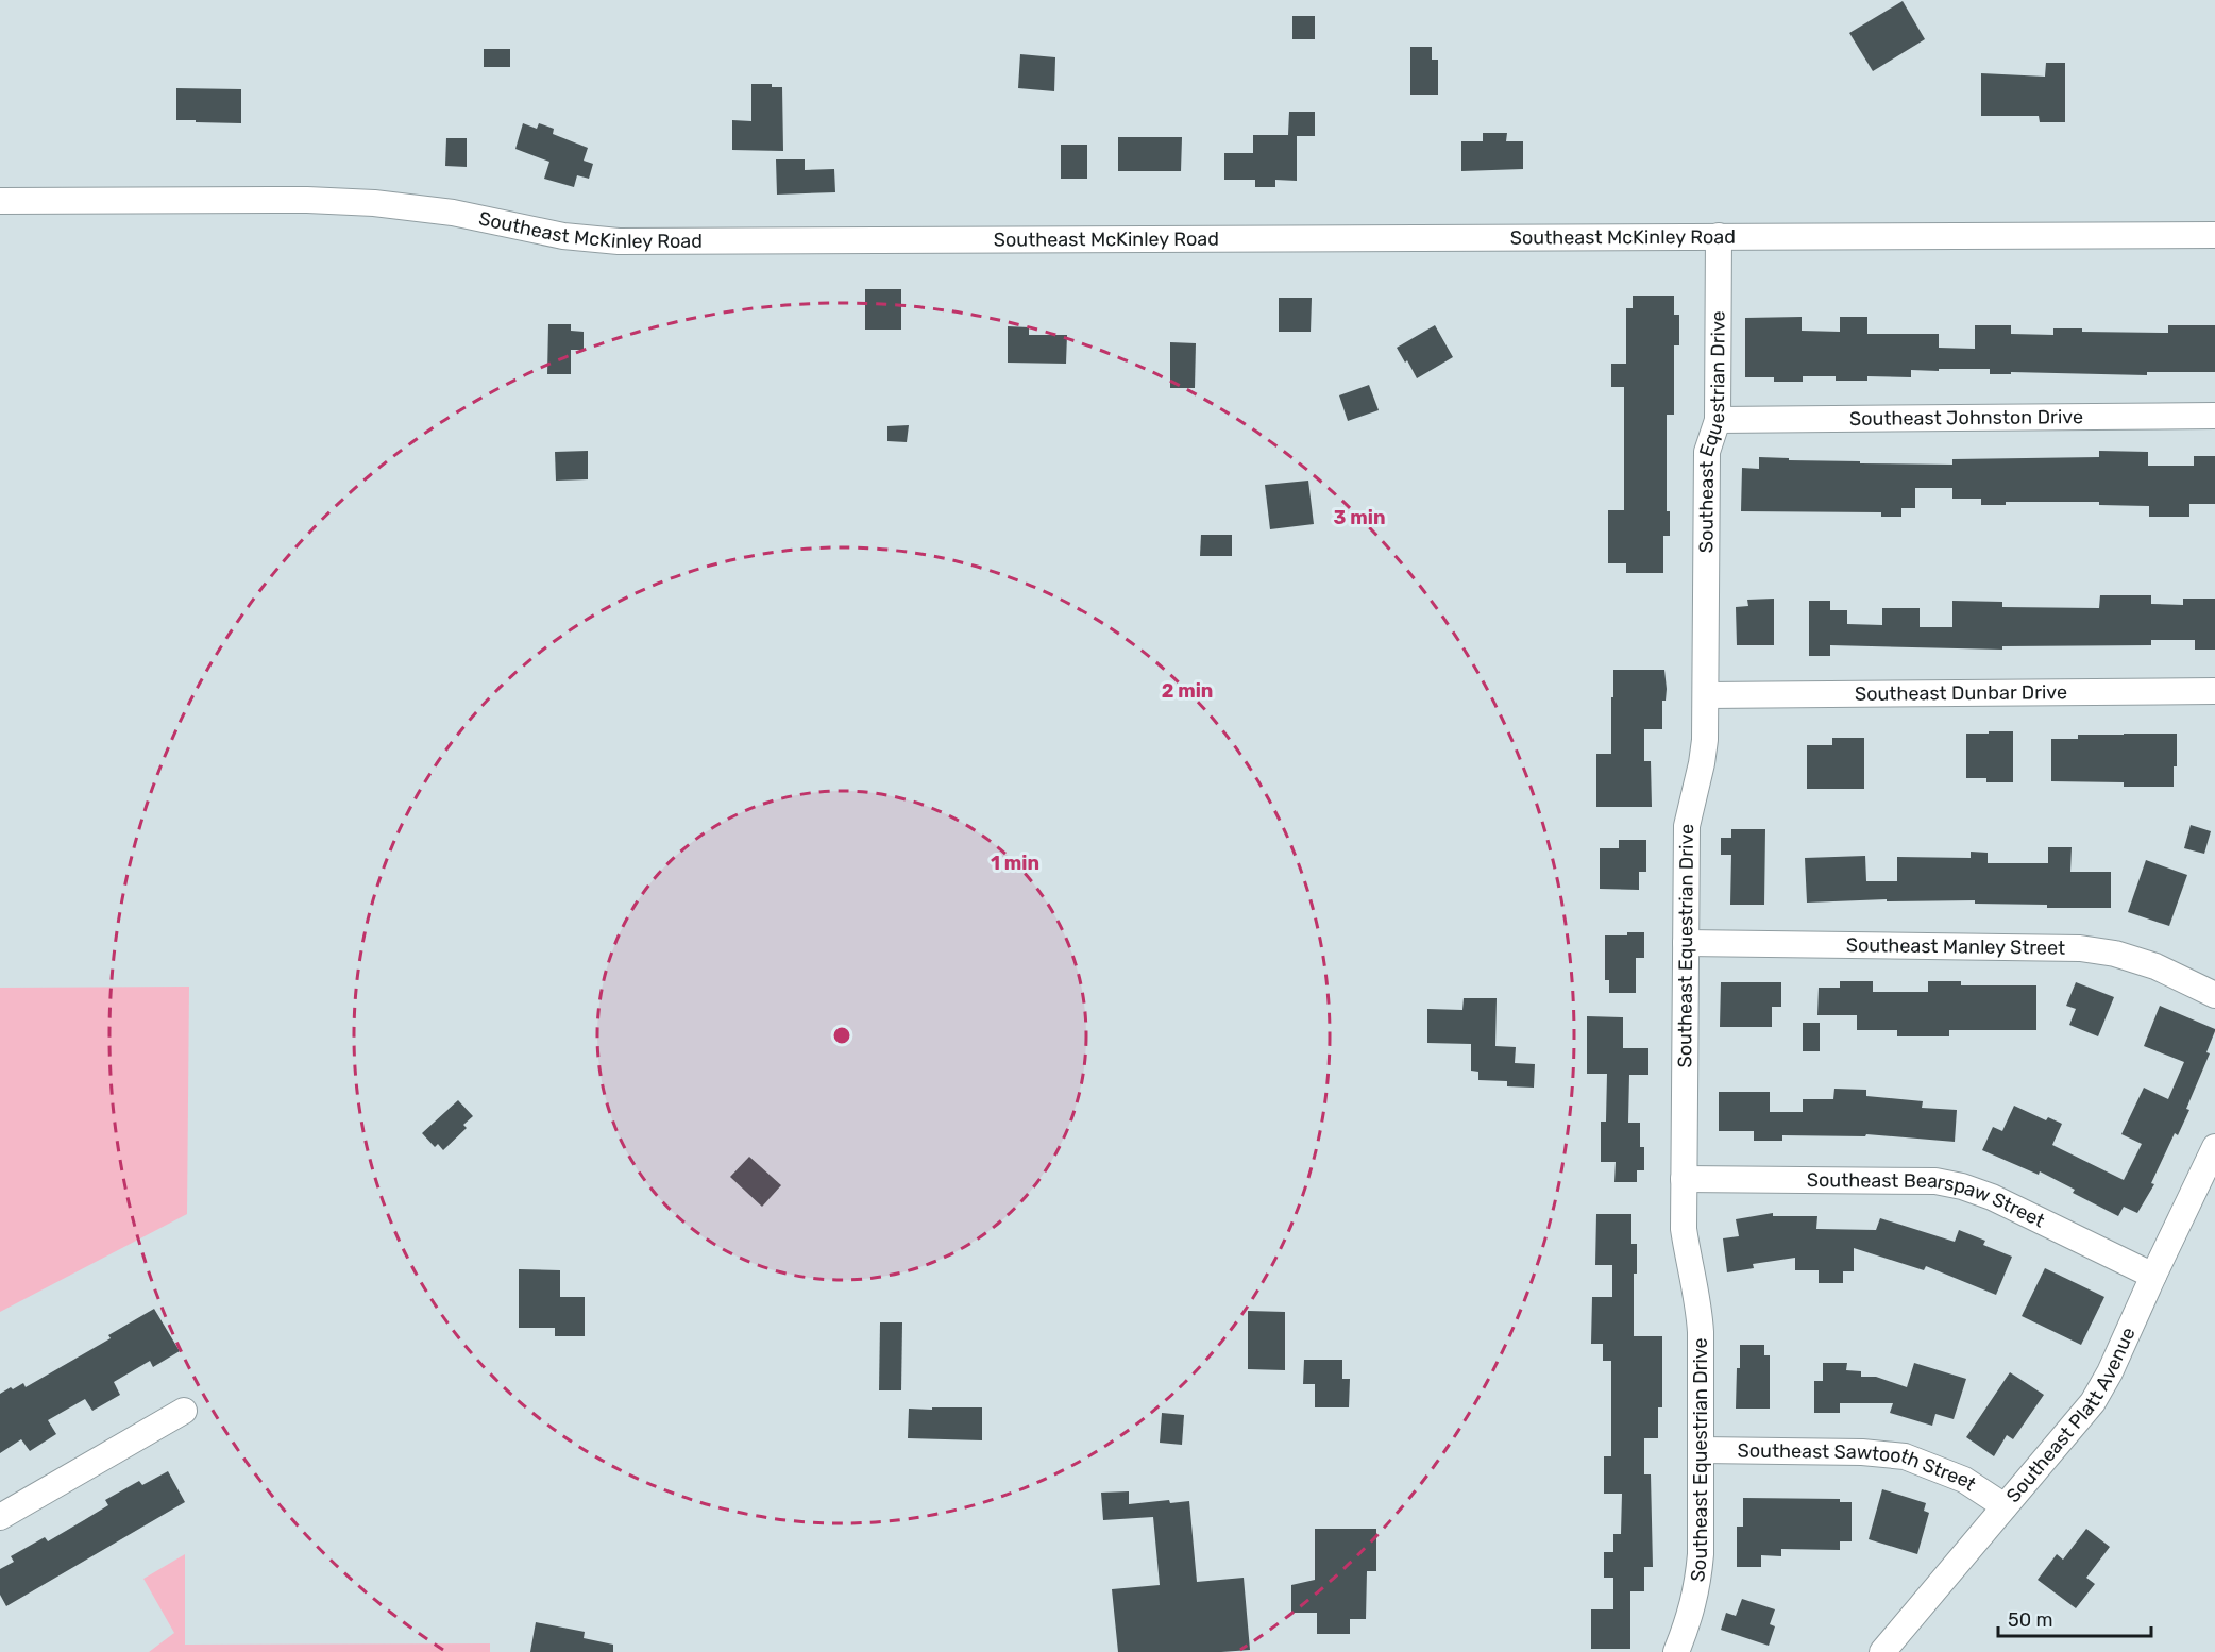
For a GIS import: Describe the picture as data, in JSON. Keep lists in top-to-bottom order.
{
  "streets": {
    "street": [
      "Southeast McKinley Road",
      "Southeast Johnston Drive",
      "Southeast Equestrian Drive",
      "Southeast Dunbar Drive",
      "Southeast Manley Street",
      "Southeast Bearspaw Street",
      "Southeast Platt Avenue",
      "Southeast Sawtooth Street"
    ]
  },
  "crossings": [
    ["Southeast McKinley Road", "Southeast Equestrian Drive"],
    ["Southeast Johnston Drive", "Southeast Equestrian Drive"],
    ["Southeast Equestrian Drive", "Southeast Dunbar Drive"],
    ["Southeast Equestrian Drive", "Southeast Manley Street"],
    ["Southeast Equestrian Drive", "Southeast Bearspaw Street"],
    ["Southeast Equestrian Drive", "Southeast Sawtooth Street"],
    ["Southeast Bearspaw Street", "Southeast Platt Avenue"],
    ["Southeast Platt Avenue", "Southeast Sawtooth Street"]
  ],
  "scale_bar": "50 m",
  "rings": ["3 min", "2 min", "1 min"]
}
